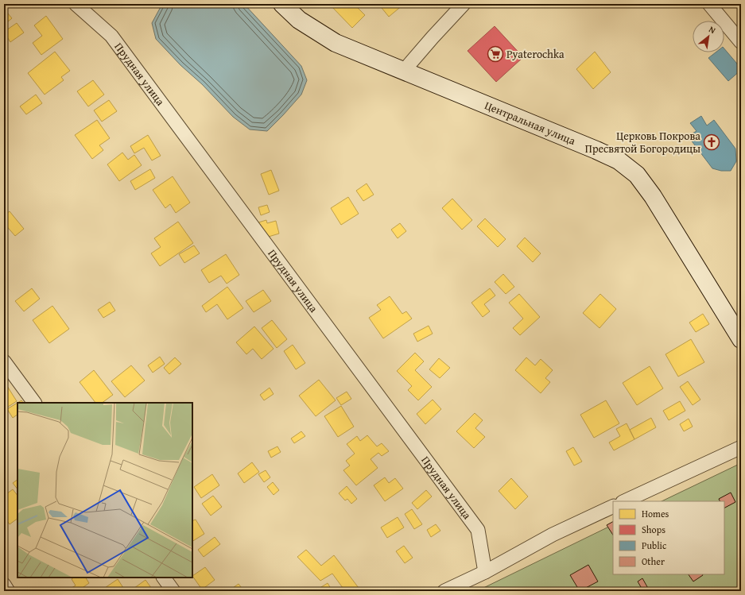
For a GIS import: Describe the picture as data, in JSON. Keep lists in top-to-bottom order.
{
  "streets": {
    "street": ["Прудная улица", "Центральная улица"]
  },
  "places": {
    "supermarket": ["Pyaterochka"],
    "church": ["Церковь Покрова Пресвятой Богородицы"]
  },
  "legend": [
    "Homes",
    "Shops",
    "Public",
    "Other"
  ],
  "north": "top right"
}
